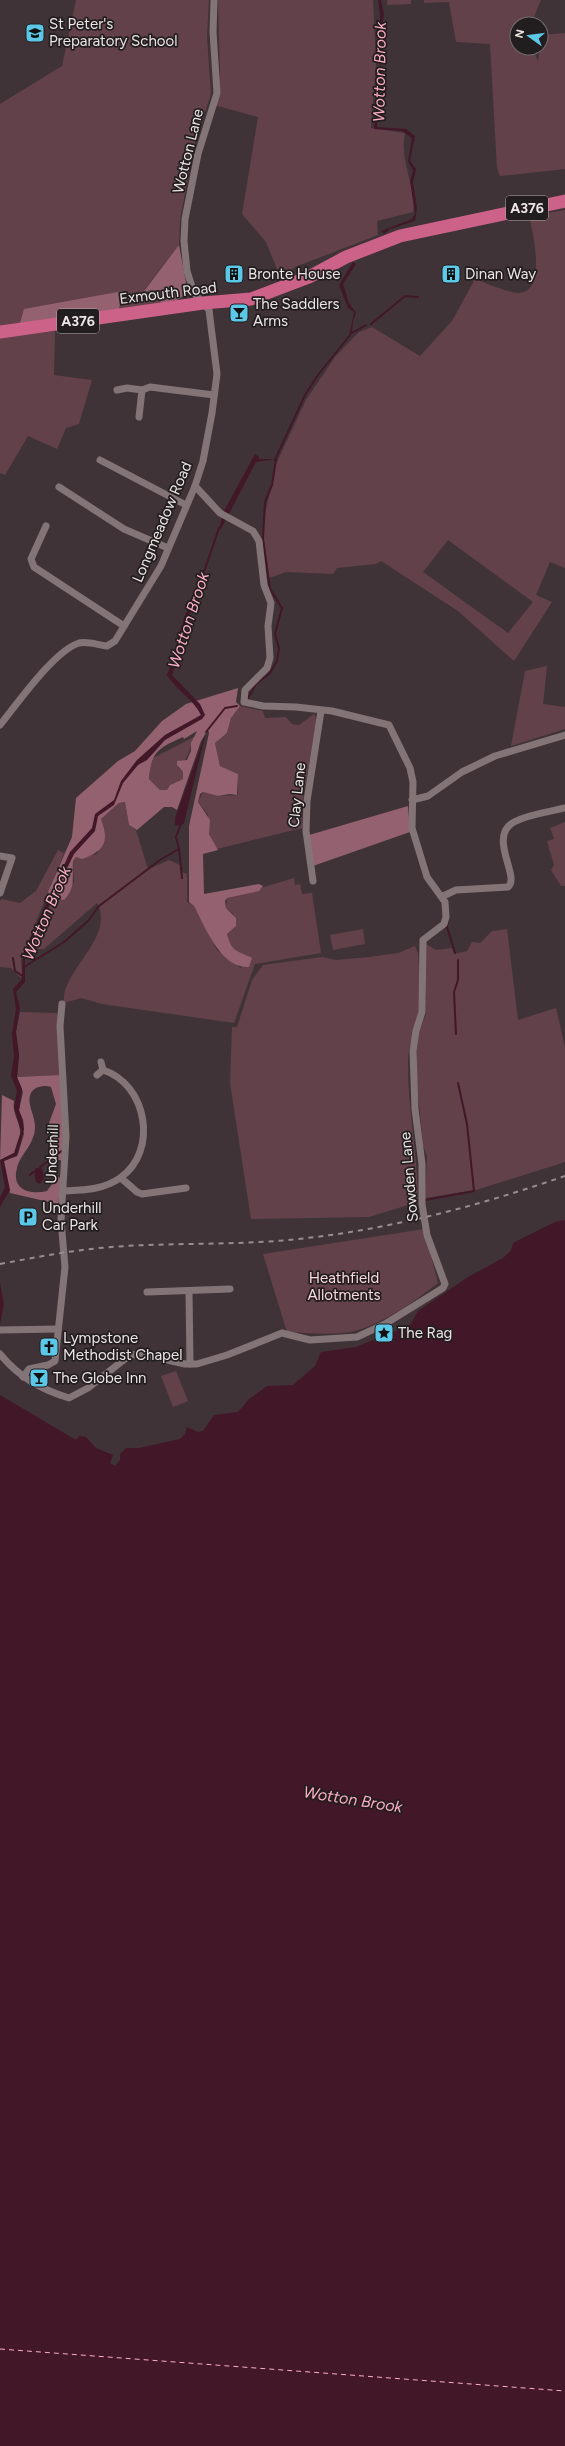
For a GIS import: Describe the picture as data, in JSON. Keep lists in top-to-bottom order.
{
  "streets": {
    "highway": ["A376", "Exmouth Road"],
    "street": [
      "Wotton Lane",
      "Longmeadow Road",
      "Clay Lane",
      "Underhill",
      "Sowden Lane"
    ]
  },
  "crossings": [
    ["Wotton Lane", "Exmouth Road"],
    ["Wotton Lane", "Longmeadow Road"],
    ["Exmouth Road", "Longmeadow Road"],
    ["Underhill", "Sowden Lane"]
  ],
  "water": ["Wotton Brook"],
  "parks": ["Heathfield Allotments"],
  "places": {
    "school or university": ["St Peter's Preparatory School"],
    "building": ["Bronte House", "Dinan Way"],
    "bar": ["The Saddlers Arms", "The Globe Inn"],
    "parking": ["Underhill Car Park"],
    "place": ["The Rag"],
    "church": ["Lympstone Methodist Chapel"]
  },
  "north": "left"
}
